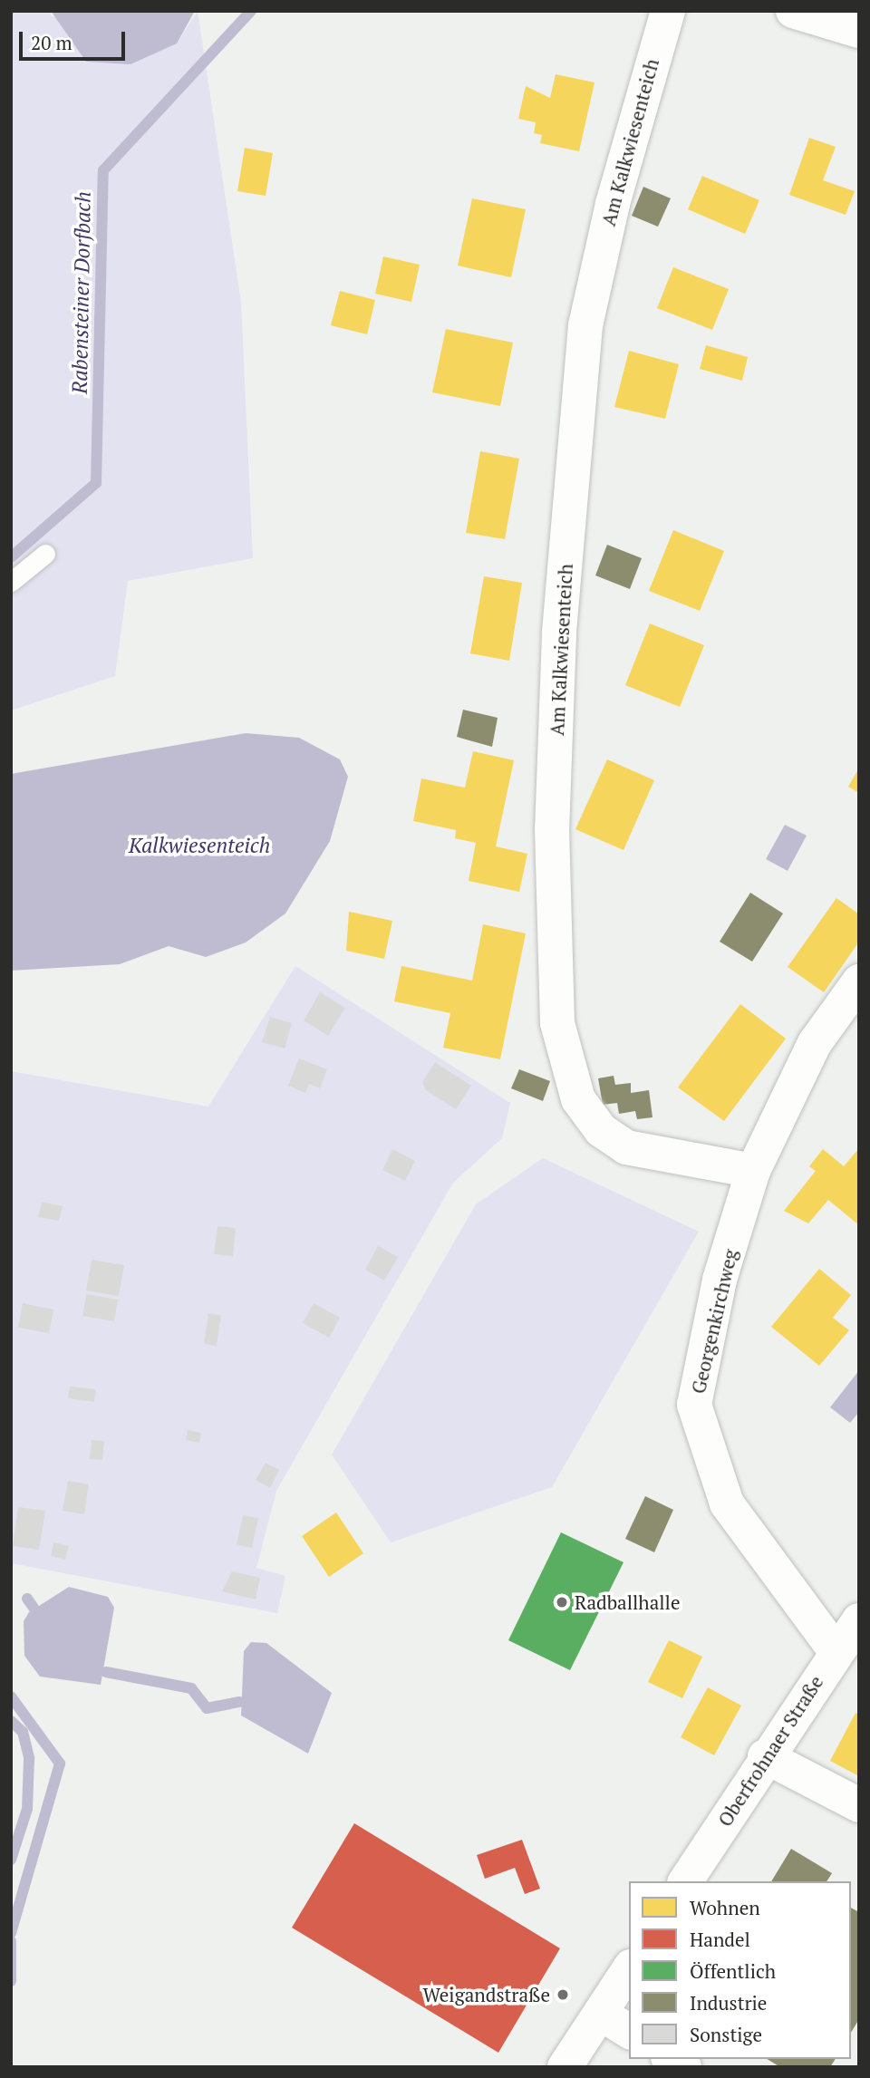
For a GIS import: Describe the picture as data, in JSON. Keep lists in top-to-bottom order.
{
  "streets": {
    "street": ["Am Kalkwiesenteich", "Georgenkirchweg", "Oberfrohnaer Straße"]
  },
  "crossings": [
    ["Am Kalkwiesenteich", "Georgenkirchweg"],
    ["Georgenkirchweg", "Oberfrohnaer Straße"]
  ],
  "water": ["Rabensteiner Dorfbach", "Kalkwiesenteich"],
  "places": ["Radballhalle", "Weigandstraße"],
  "legend": [
    "Wohnen",
    "Handel",
    "Öffentlich",
    "Industrie",
    "Sonstige"
  ],
  "scale_bar": "20 m"
}
